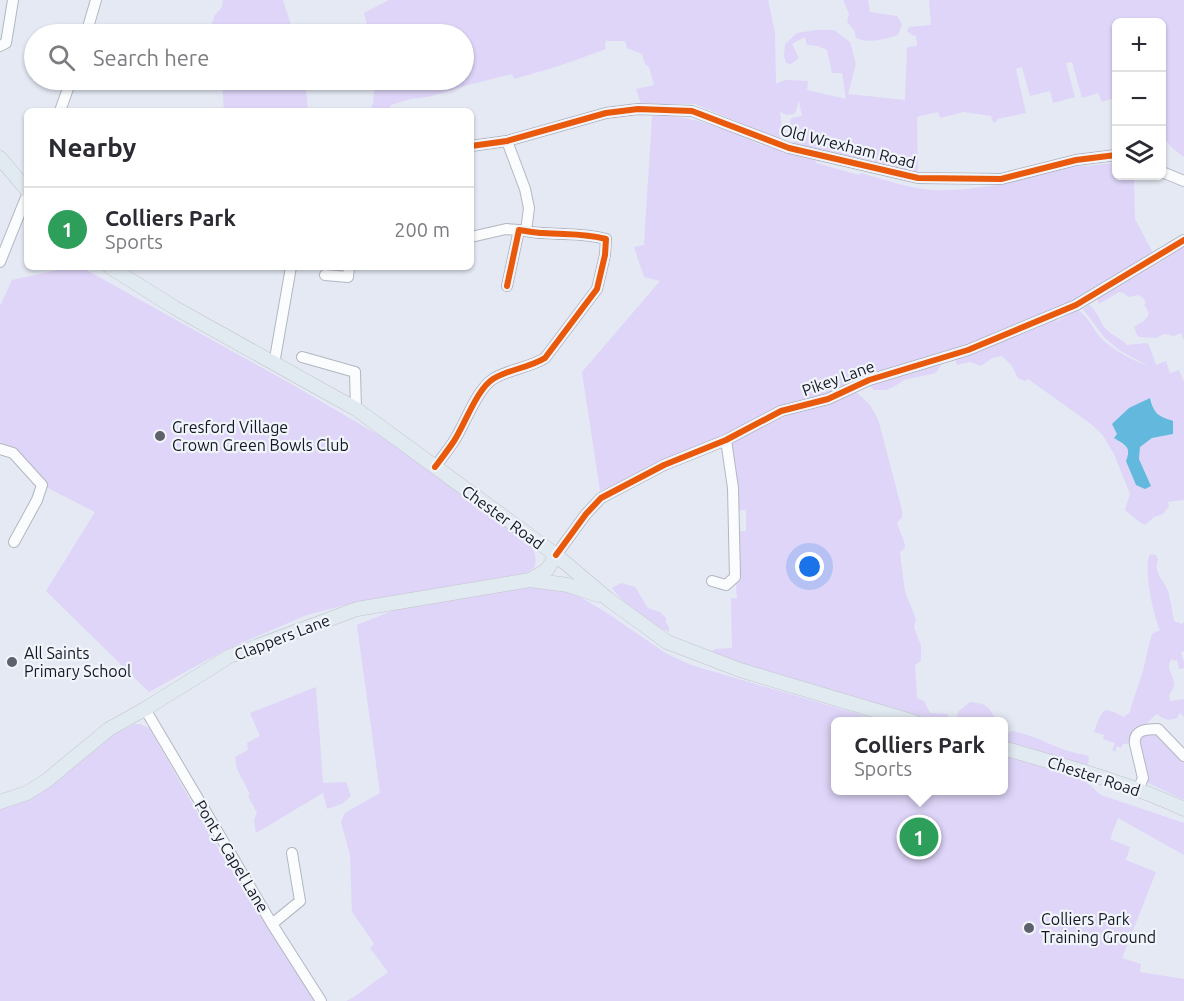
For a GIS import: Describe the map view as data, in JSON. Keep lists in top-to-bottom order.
{
  "streets": {
    "main road": ["Chester Road", "Clappers Lane"],
    "street": ["Old Wrexham Road", "Pikey Lane", "Pont y Capel Lane"]
  },
  "crossings": [
    ["Pikey Lane", "Chester Road"],
    ["Chester Road", "Clappers Lane"],
    ["Clappers Lane", "Pont y Capel Lane"]
  ],
  "places": ["Gresford Village Crown Green Bowls Club", "All Saints Primary School", "Colliers Park Training Ground"],
  "page": {
    "map_buttons": ["+", "−"],
    "search": "Search here",
    "heading": "Nearby",
    "list": [
      {
        "mark": "1",
        "name": "Colliers Park",
        "note": "Sports",
        "value": "200 m"
      }
    ],
    "popup": ["Colliers Park", "Sports"],
    "pins": "1"
  }
}
